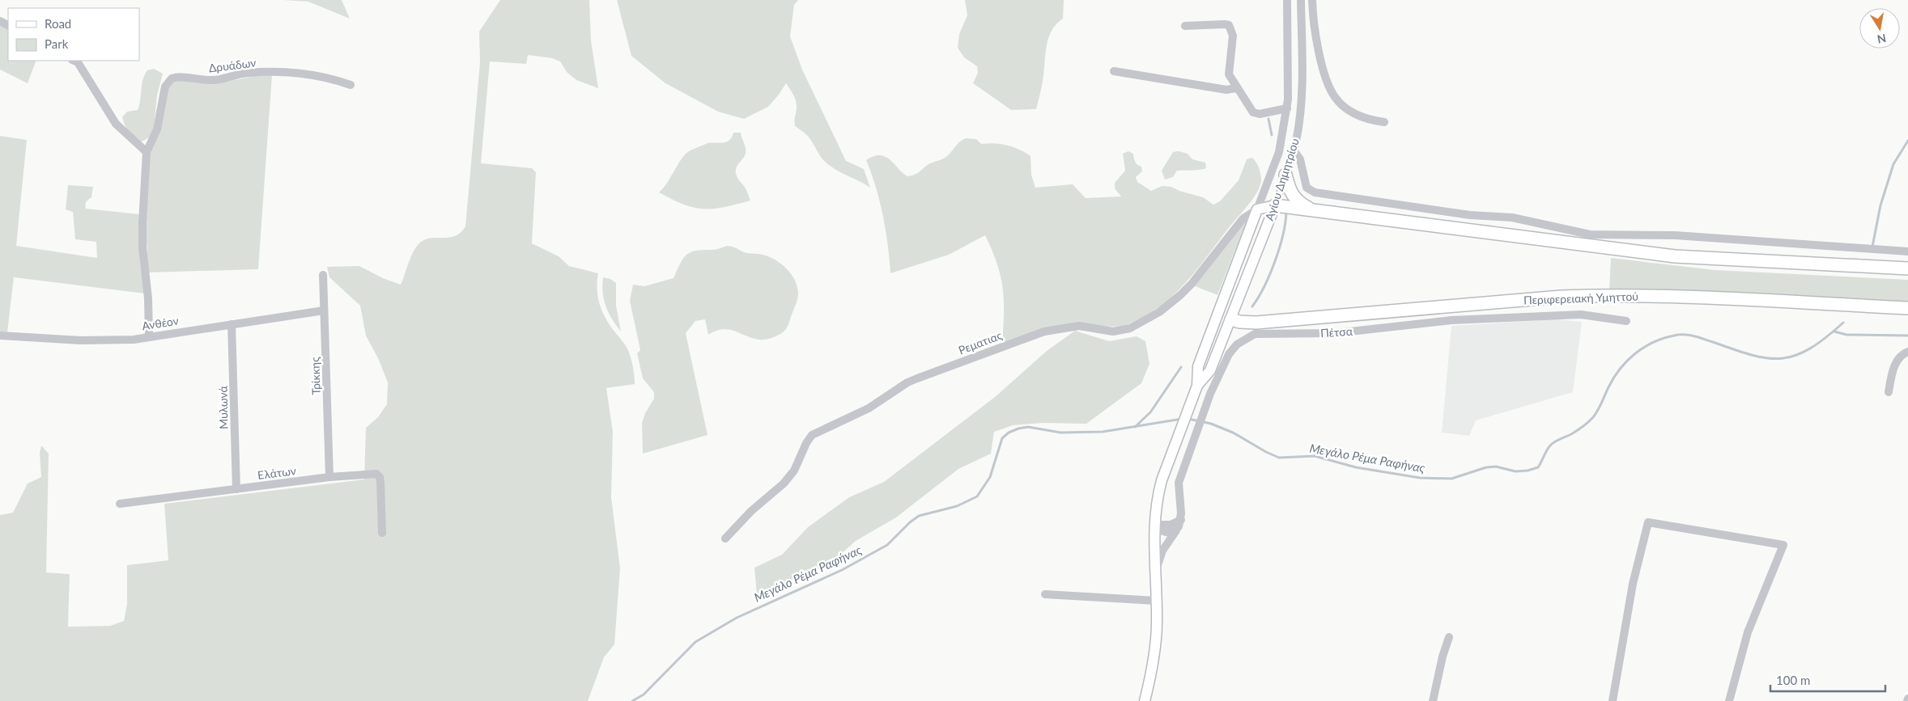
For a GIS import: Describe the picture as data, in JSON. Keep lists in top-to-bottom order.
{
  "streets": {
    "highway": ["Περιφερειακή Υμηττού"],
    "main road": ["Αγίου Δημητρίου"],
    "street": [
      "Δρυάδων",
      "Ανθέον",
      "Πέτσα",
      "Ρεματιας",
      "Τρίκκης",
      "Μυλωνά",
      "Ελάτων"
    ]
  },
  "crossings": [
    ["Αγίου Δημητρίου", "Περιφερειακή Υμηττού"],
    ["Αγίου Δημητρίου", "Ρεματιας"],
    ["Ανθέον", "Τρίκκης"],
    ["Ανθέον", "Μυλωνά"],
    ["Τρίκκης", "Ελάτων"],
    ["Μυλωνά", "Ελάτων"]
  ],
  "water": ["Μεγάλο Ρέμα Ραφήνας"],
  "legend": ["Road", "Park"],
  "scale_bar": "100 m",
  "north": "bottom"
}
